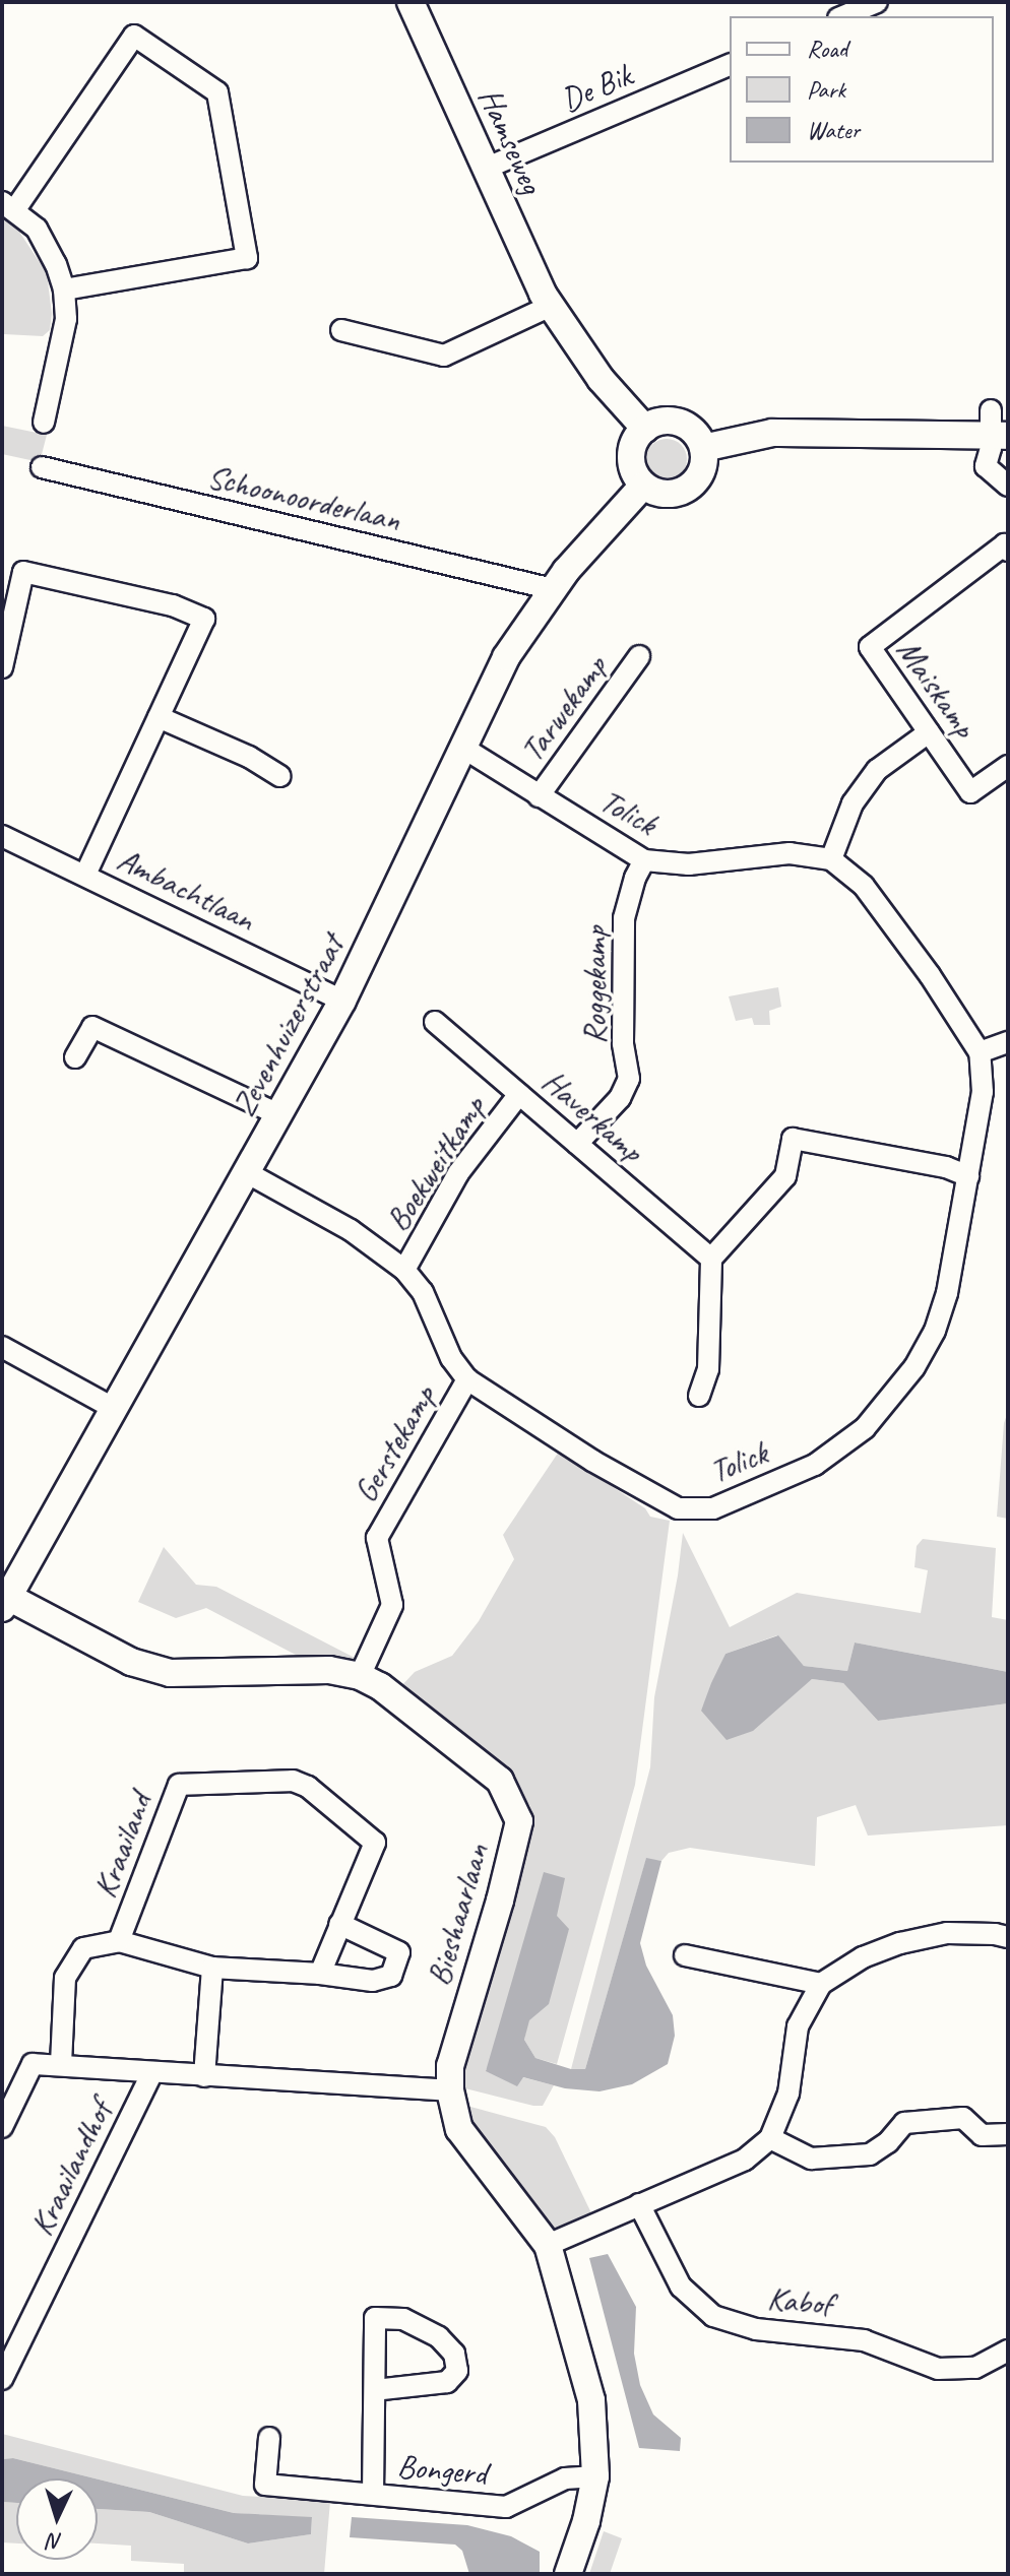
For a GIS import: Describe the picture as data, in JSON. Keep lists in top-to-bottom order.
{
  "streets": {
    "street": [
      "De Bik",
      "Hamseweg",
      "Schoonoorderlaan",
      "Maiskamp",
      "Tarwekamp",
      "Tolick",
      "Ambachtlaan",
      "Roggekamp",
      "Zevenhuizerstraat",
      "Haverkamp",
      "Boekweitkamp",
      "Gerstekamp",
      "Kraailand",
      "Bieshaarlaan",
      "Kraailandhof",
      "Kabof",
      "Bongerd"
    ]
  },
  "crossings": [
    ["De Bik", "Hamseweg"],
    ["Hamseweg", "Zevenhuizerstraat"],
    ["Schoonoorderlaan", "Zevenhuizerstraat"],
    ["Tarwekamp", "Tolick"],
    ["Tolick", "Roggekamp"],
    ["Tolick", "Zevenhuizerstraat"],
    ["Tolick", "Boekweitkamp"],
    ["Tolick", "Gerstekamp"],
    ["Ambachtlaan", "Zevenhuizerstraat"],
    ["Roggekamp", "Haverkamp"],
    ["Zevenhuizerstraat", "Bieshaarlaan"],
    ["Haverkamp", "Boekweitkamp"],
    ["Gerstekamp", "Bieshaarlaan"],
    ["Kraailand", "Kraailandhof"],
    ["Bieshaarlaan", "Kraailandhof"],
    ["Bieshaarlaan", "Bongerd"]
  ],
  "legend": ["Road", "Park", "Water"],
  "north": "bottom"
}
